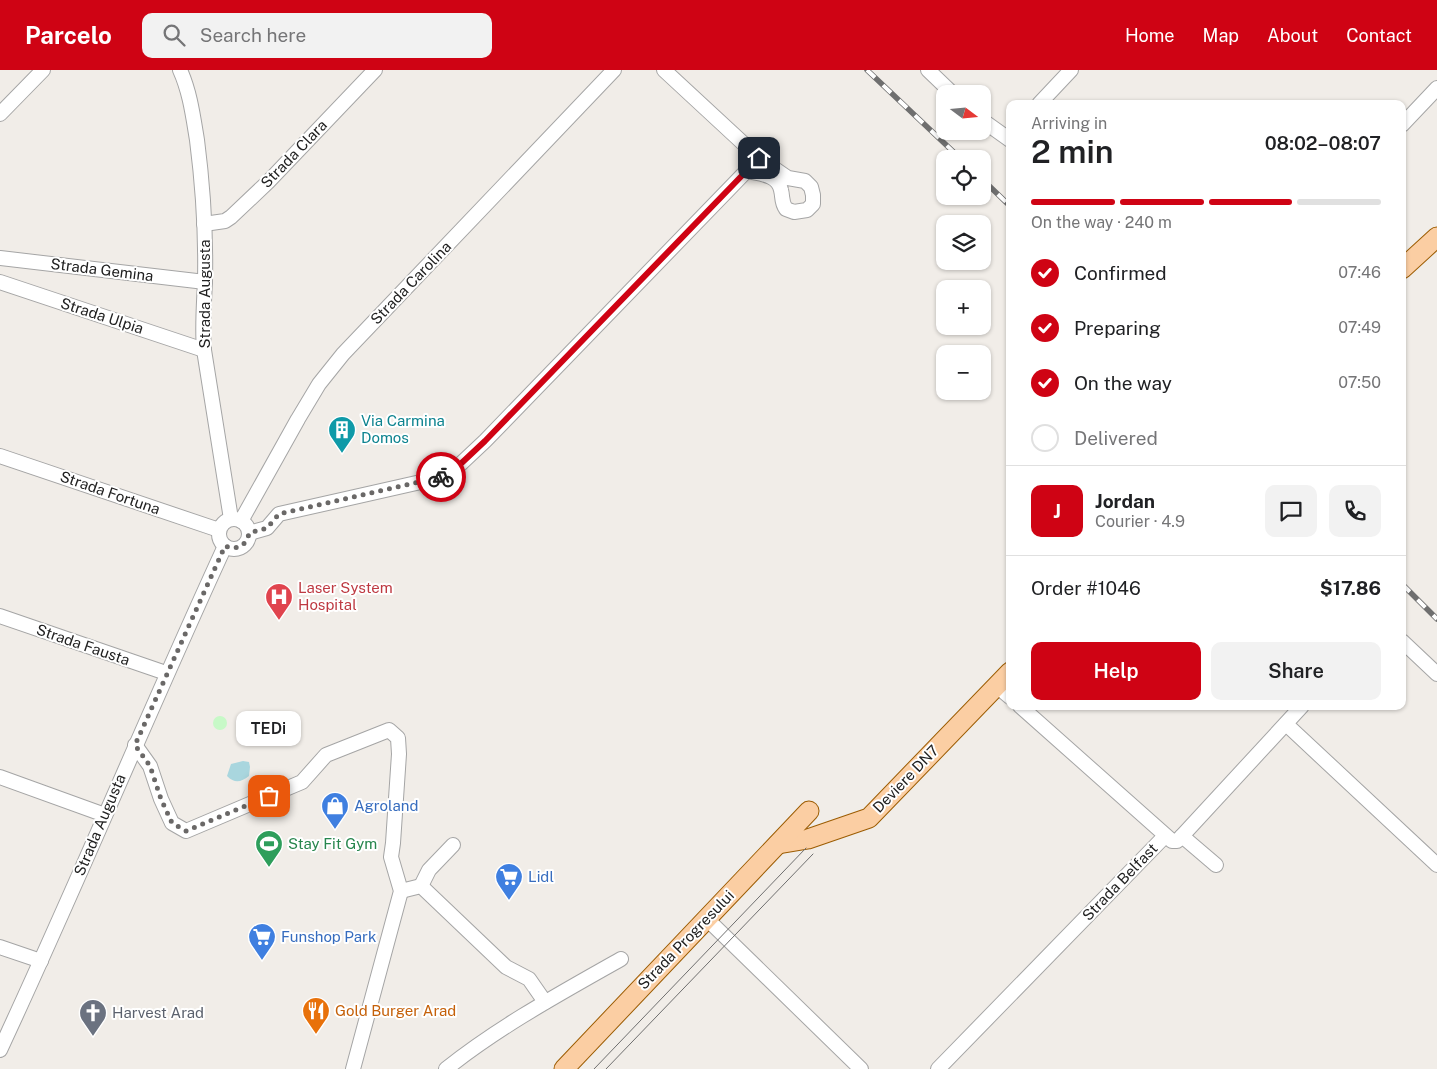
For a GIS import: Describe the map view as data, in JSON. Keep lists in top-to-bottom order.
{
  "streets": {
    "main road": ["Deviere DN7", "Strada Progresului"],
    "street": [
      "Strada Clara",
      "Strada Gemina",
      "Strada Carolina",
      "Strada Augusta",
      "Strada Ulpia",
      "Strada Fortuna",
      "Strada Fausta",
      "Strada Belfast"
    ]
  },
  "crossings": [
    ["Strada Clara", "Strada Augusta"],
    ["Strada Gemina", "Strada Augusta"],
    ["Strada Carolina", "Strada Augusta"],
    ["Strada Carolina", "Strada Fortuna"],
    ["Strada Augusta", "Strada Ulpia"],
    ["Strada Augusta", "Strada Fortuna"],
    ["Strada Augusta", "Strada Fausta"],
    ["Deviere DN7", "Strada Progresului"]
  ],
  "places": {
    "building": ["Via Carmina Domos"],
    "hospital": ["Laser System Hospital"],
    "other": ["TEDi"],
    "shop": ["Agroland"],
    "sports": ["Stay Fit Gym"],
    "supermarket": ["Lidl", "Funshop Park"],
    "restaurant": ["Gold Burger Arad"],
    "church": ["Harvest Arad"]
  },
  "north": "right",
  "page": {
    "header": "Parcelo",
    "search": "Search here",
    "nav": [
      "Home",
      "Map",
      "About",
      "Contact"
    ],
    "map_buttons": ["+", "−"],
    "heading": ["2 min", "Arriving in", "08:02–08:07"],
    "panel": [
      "Jordan",
      "Courier · 4.9",
      "Order #1046",
      "$17.86"
    ],
    "bar": "On the way · 240 m",
    "list": [
      ["Confirmed", "07:46"],
      ["Preparing", "07:49"],
      ["On the way", "07:50"],
      "Delivered"
    ],
    "round": "J",
    "buttons": ["Help", "Share"],
    "bubble": "TEDi"
  }
}
